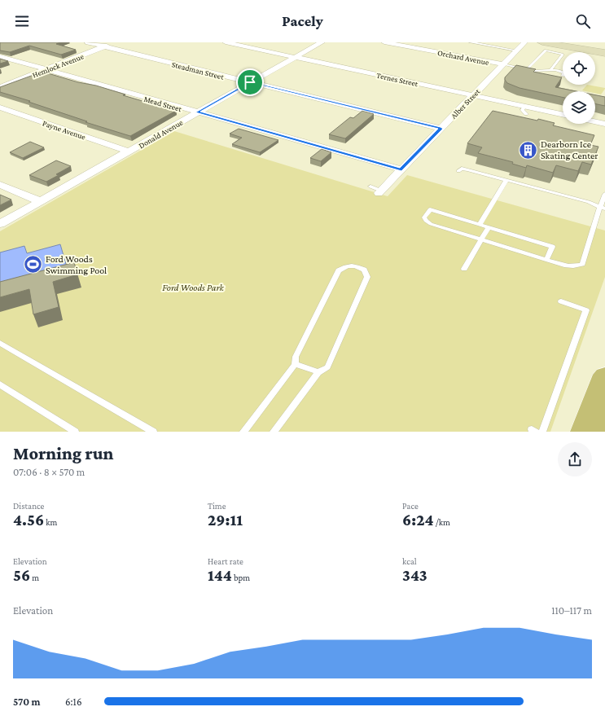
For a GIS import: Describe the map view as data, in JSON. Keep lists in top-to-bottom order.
{
  "streets": {
    "street": [
      "Orchard Avenue",
      "Hemlock Avenue",
      "Steadman Street",
      "Ternes Street",
      "Mead Street",
      "Alber Street",
      "Payne Avenue",
      "Donald Avenue"
    ]
  },
  "crossings": [
    ["Orchard Avenue", "Alber Street"],
    ["Hemlock Avenue", "Steadman Street"],
    ["Hemlock Avenue", "Mead Street"],
    ["Steadman Street", "Alber Street"],
    ["Steadman Street", "Donald Avenue"],
    ["Ternes Street", "Alber Street"],
    ["Ternes Street", "Donald Avenue"],
    ["Mead Street", "Alber Street"],
    ["Mead Street", "Donald Avenue"],
    ["Payne Avenue", "Donald Avenue"]
  ],
  "parks": ["Ford Woods Park"],
  "places": {
    "building": ["Dearborn Ice Skating Center"],
    "sports": ["Ford Woods Swimming Pool"]
  },
  "page": {
    "header": "Pacely",
    "heading": ["Morning run", "07:06 · 8 × 570 m"],
    "stats": [
      ["Distance", "4.56 km"],
      ["Time", "29:11"],
      ["Pace", "6:24 /km"],
      ["Elevation", "56 m"],
      ["Heart rate", "144 bpm"],
      ["kcal", "343"]
    ],
    "chart": ["Elevation", "110–117 m"],
    "list": [
      {
        "name": "570 m",
        "note": "6:16"
      }
    ]
  }
}
